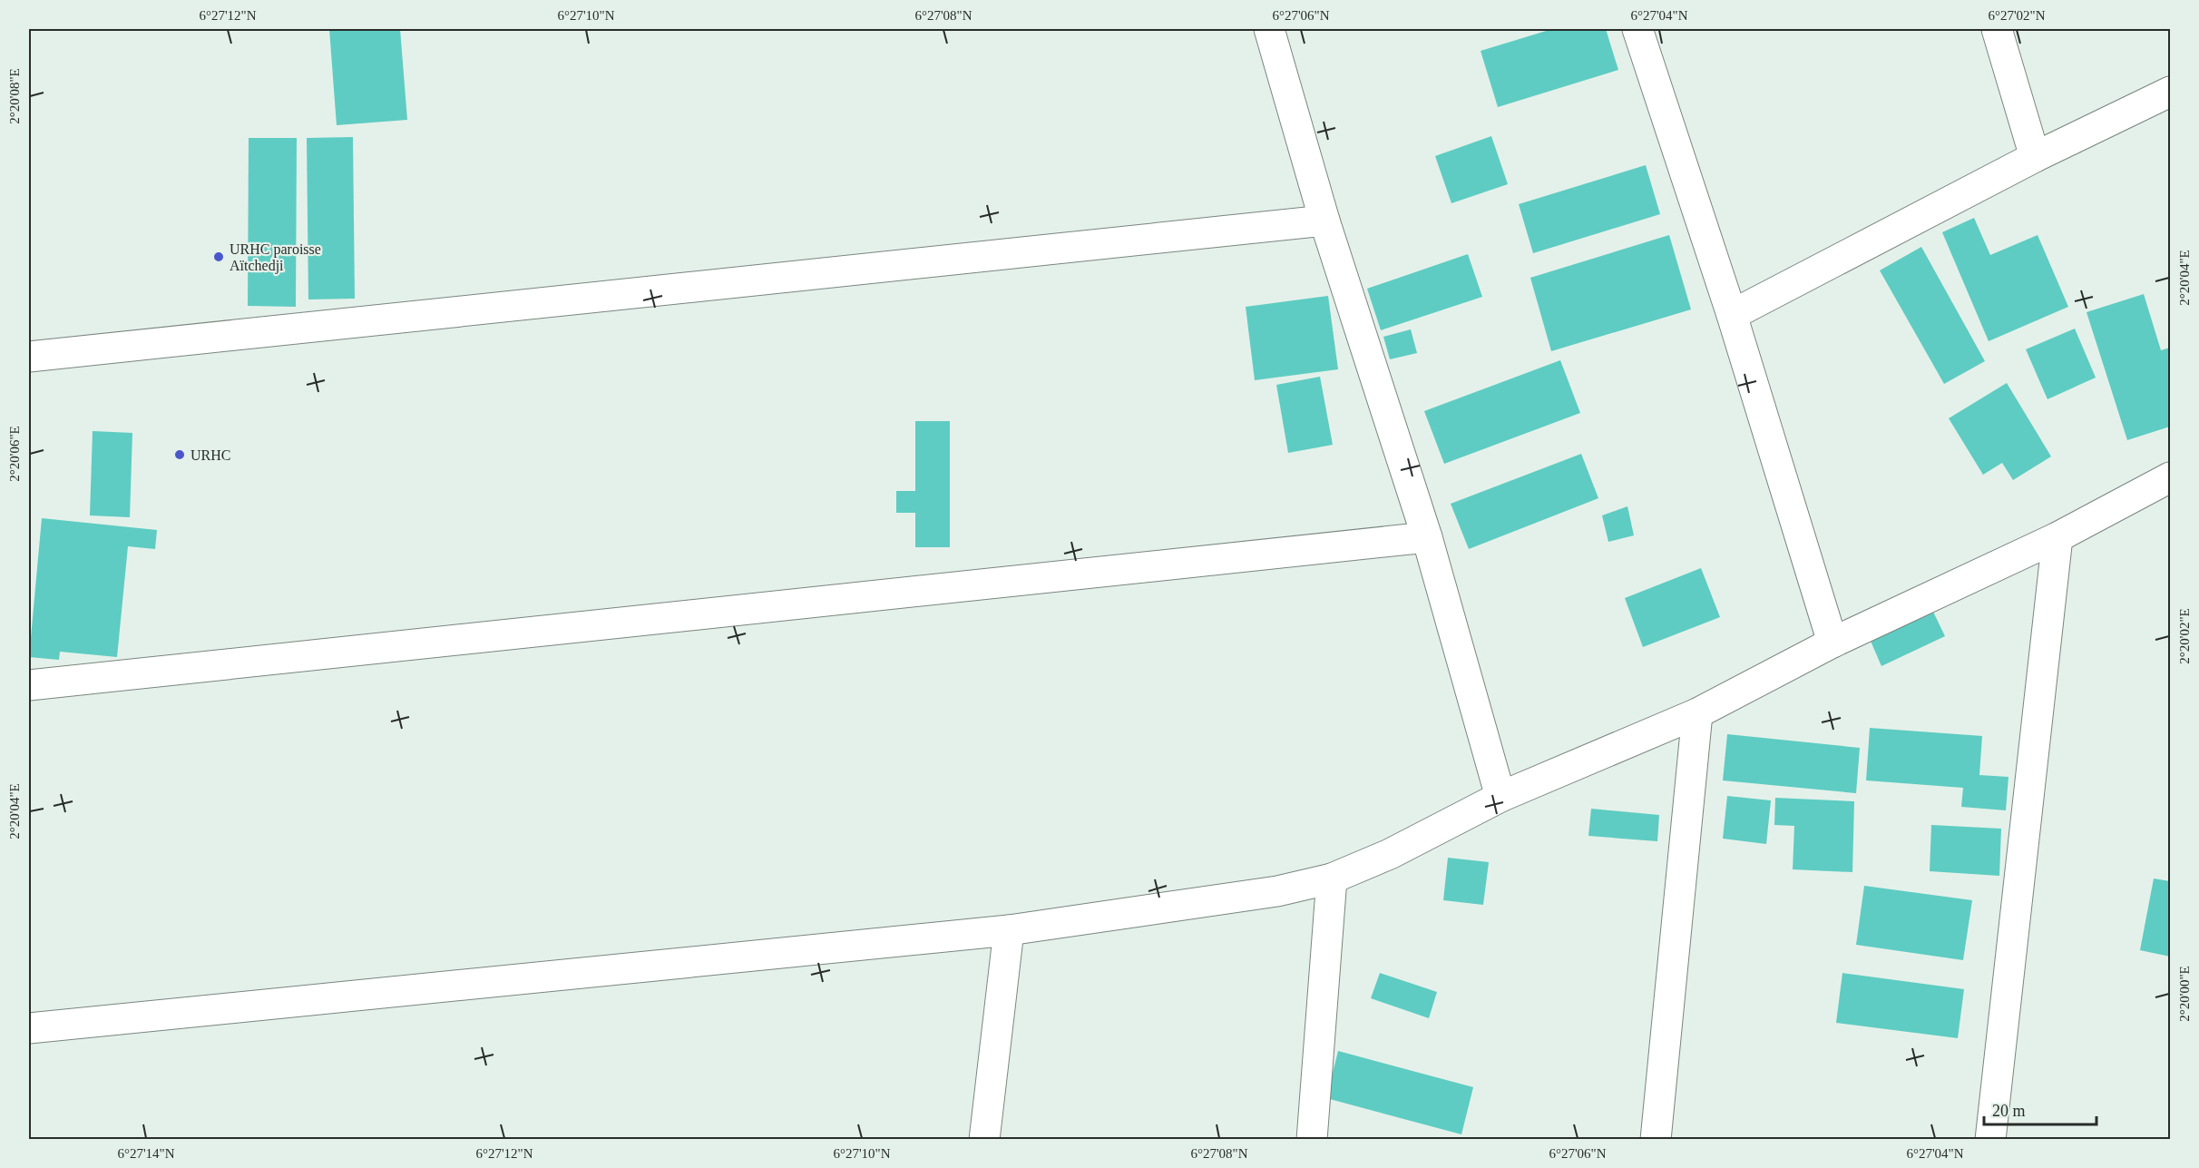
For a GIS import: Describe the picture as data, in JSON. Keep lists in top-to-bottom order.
{
  "places": ["URHC paroisse Aïtchedji", "URHC"],
  "scale_bar": "20 m",
  "coordinates": [
    "6°27'12\"N",
    "6°27'10\"N",
    "6°27'08\"N",
    "6°27'06\"N",
    "6°27'04\"N",
    "6°27'02\"N",
    "2°20'08\"E",
    "2°20'04\"E",
    "2°20'06\"E",
    "2°20'02\"E",
    "2°20'00\"E",
    "6°27'14\"N"
  ]
}
